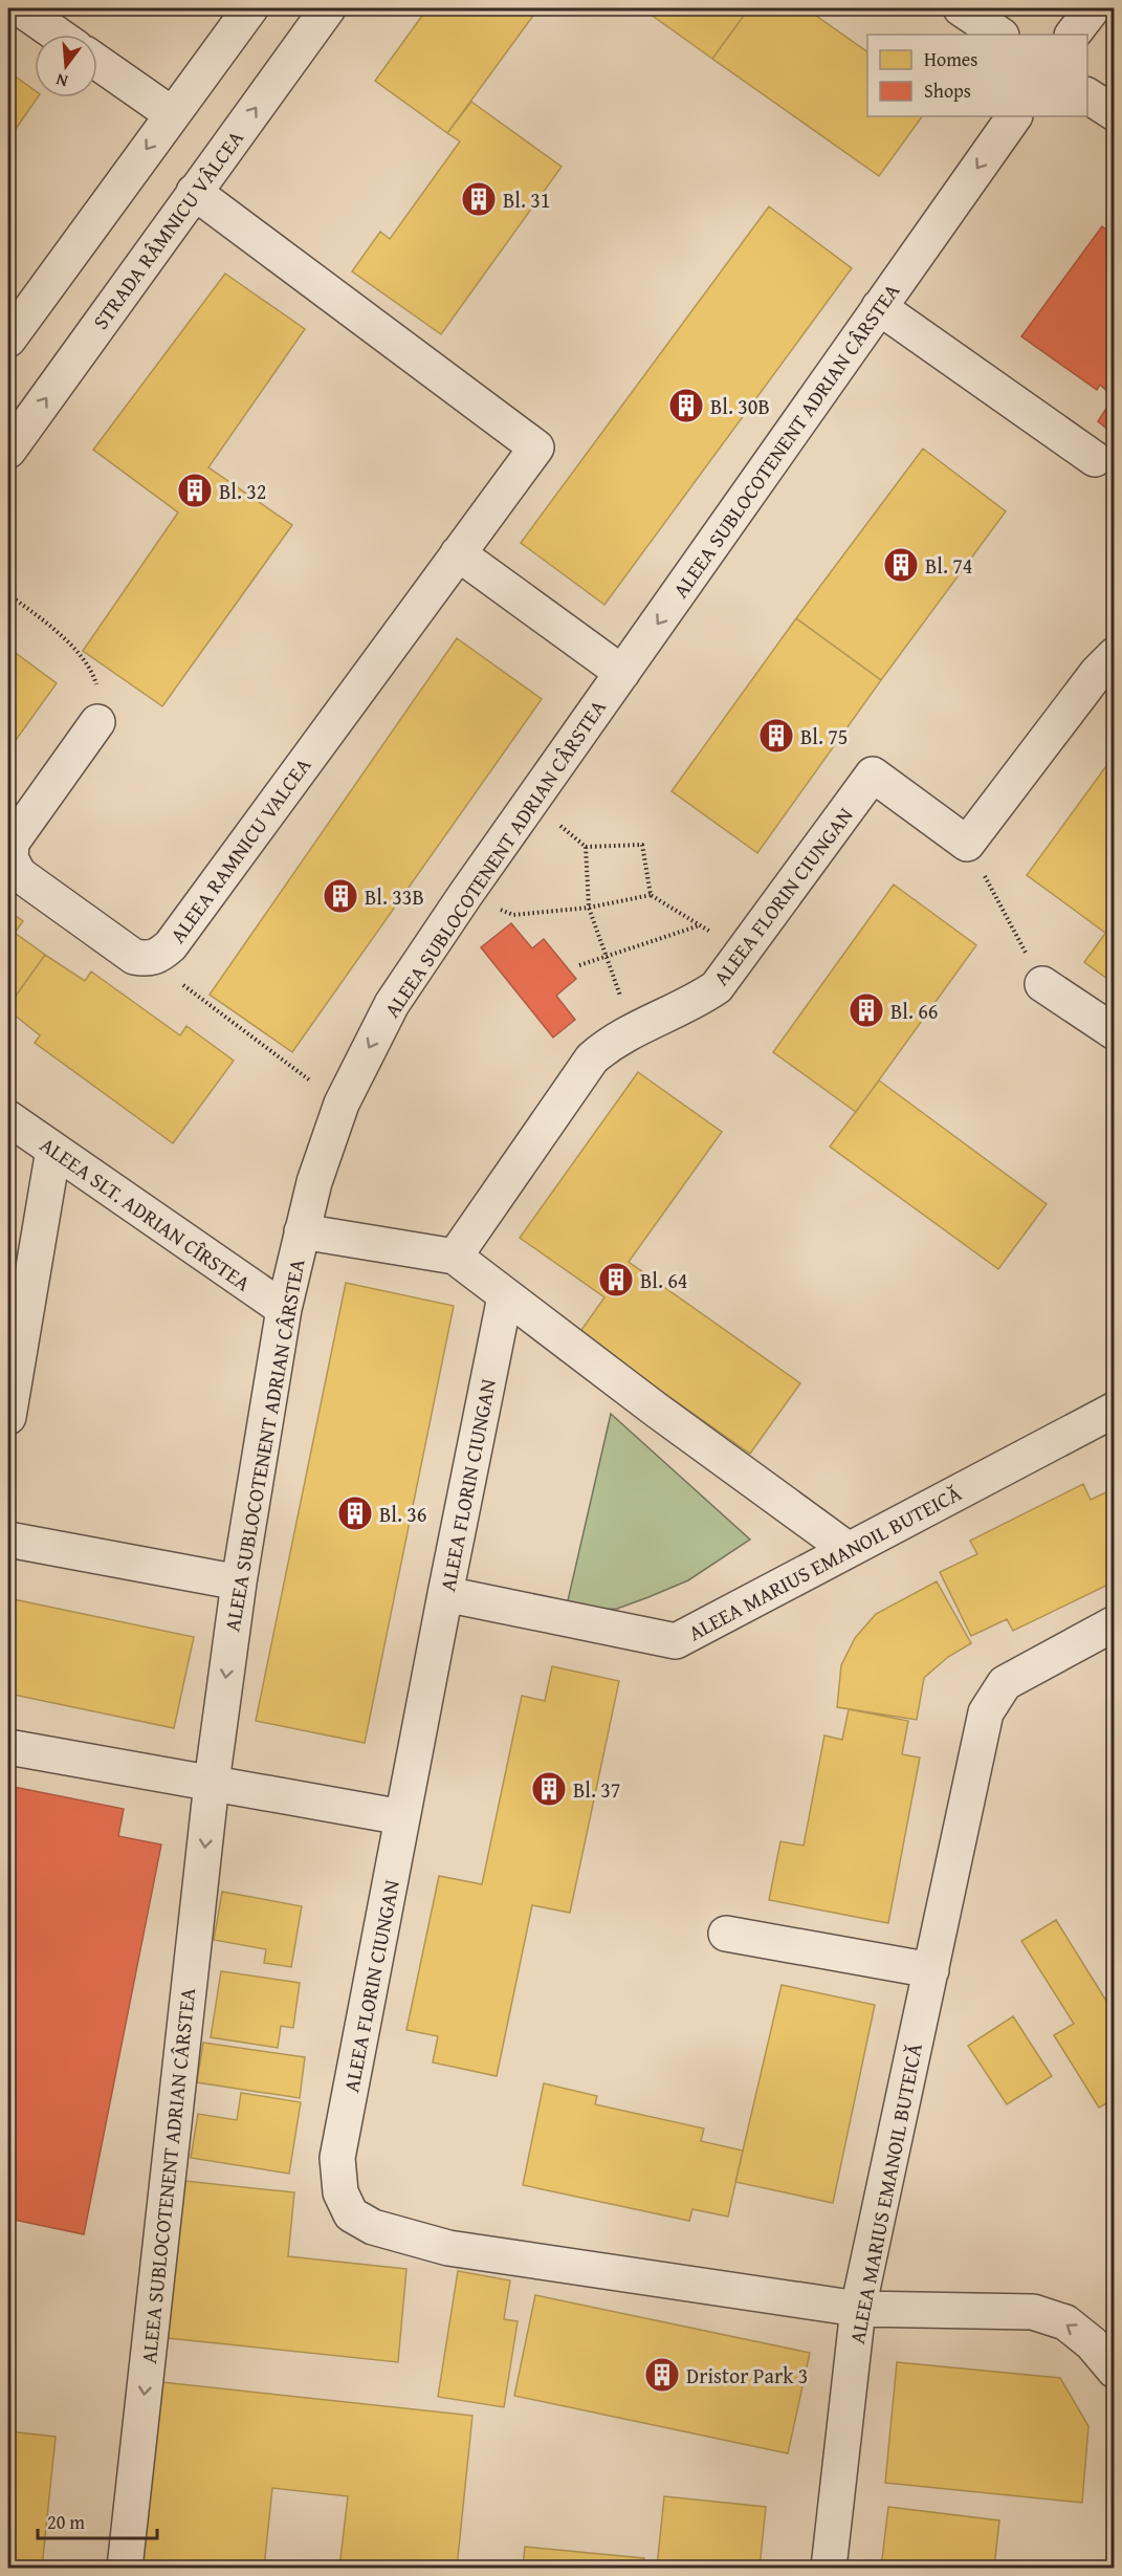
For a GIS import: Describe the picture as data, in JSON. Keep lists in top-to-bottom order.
{
  "streets": {
    "street": [
      "STRADA RÂMNICU VÂLCEA",
      "ALEEA SUBLOCOTENENT ADRIAN CÂRSTEA",
      "ALEEA RAMNICU VALCEA",
      "ALEEA FLORIN CIUNGAN",
      "ALEEA SLT. ADRIAN CÎRSTEA",
      "ALEEA MARIUS EMANOIL BUTEICĂ"
    ]
  },
  "crossings": [
    ["STRADA RÂMNICU VÂLCEA", "ALEEA RAMNICU VALCEA"],
    ["ALEEA SUBLOCOTENENT ADRIAN CÂRSTEA", "ALEEA SLT. ADRIAN CÎRSTEA"],
    ["ALEEA FLORIN CIUNGAN", "ALEEA MARIUS EMANOIL BUTEICĂ"]
  ],
  "one_way": ["ALEEA SUBLOCOTENENT ADRIAN CÂRSTEA"],
  "places": {
    "building": [
      "Bl. 31",
      "Bl. 30B",
      "Bl. 32",
      "Bl. 74",
      "Bl. 75",
      "Bl. 33B",
      "Bl. 66",
      "Bl. 64",
      "Bl. 36",
      "Bl. 37",
      "Dristor Park 3"
    ]
  },
  "legend": ["Homes", "Shops"],
  "scale_bar": "20 m",
  "north": "bottom"
}
